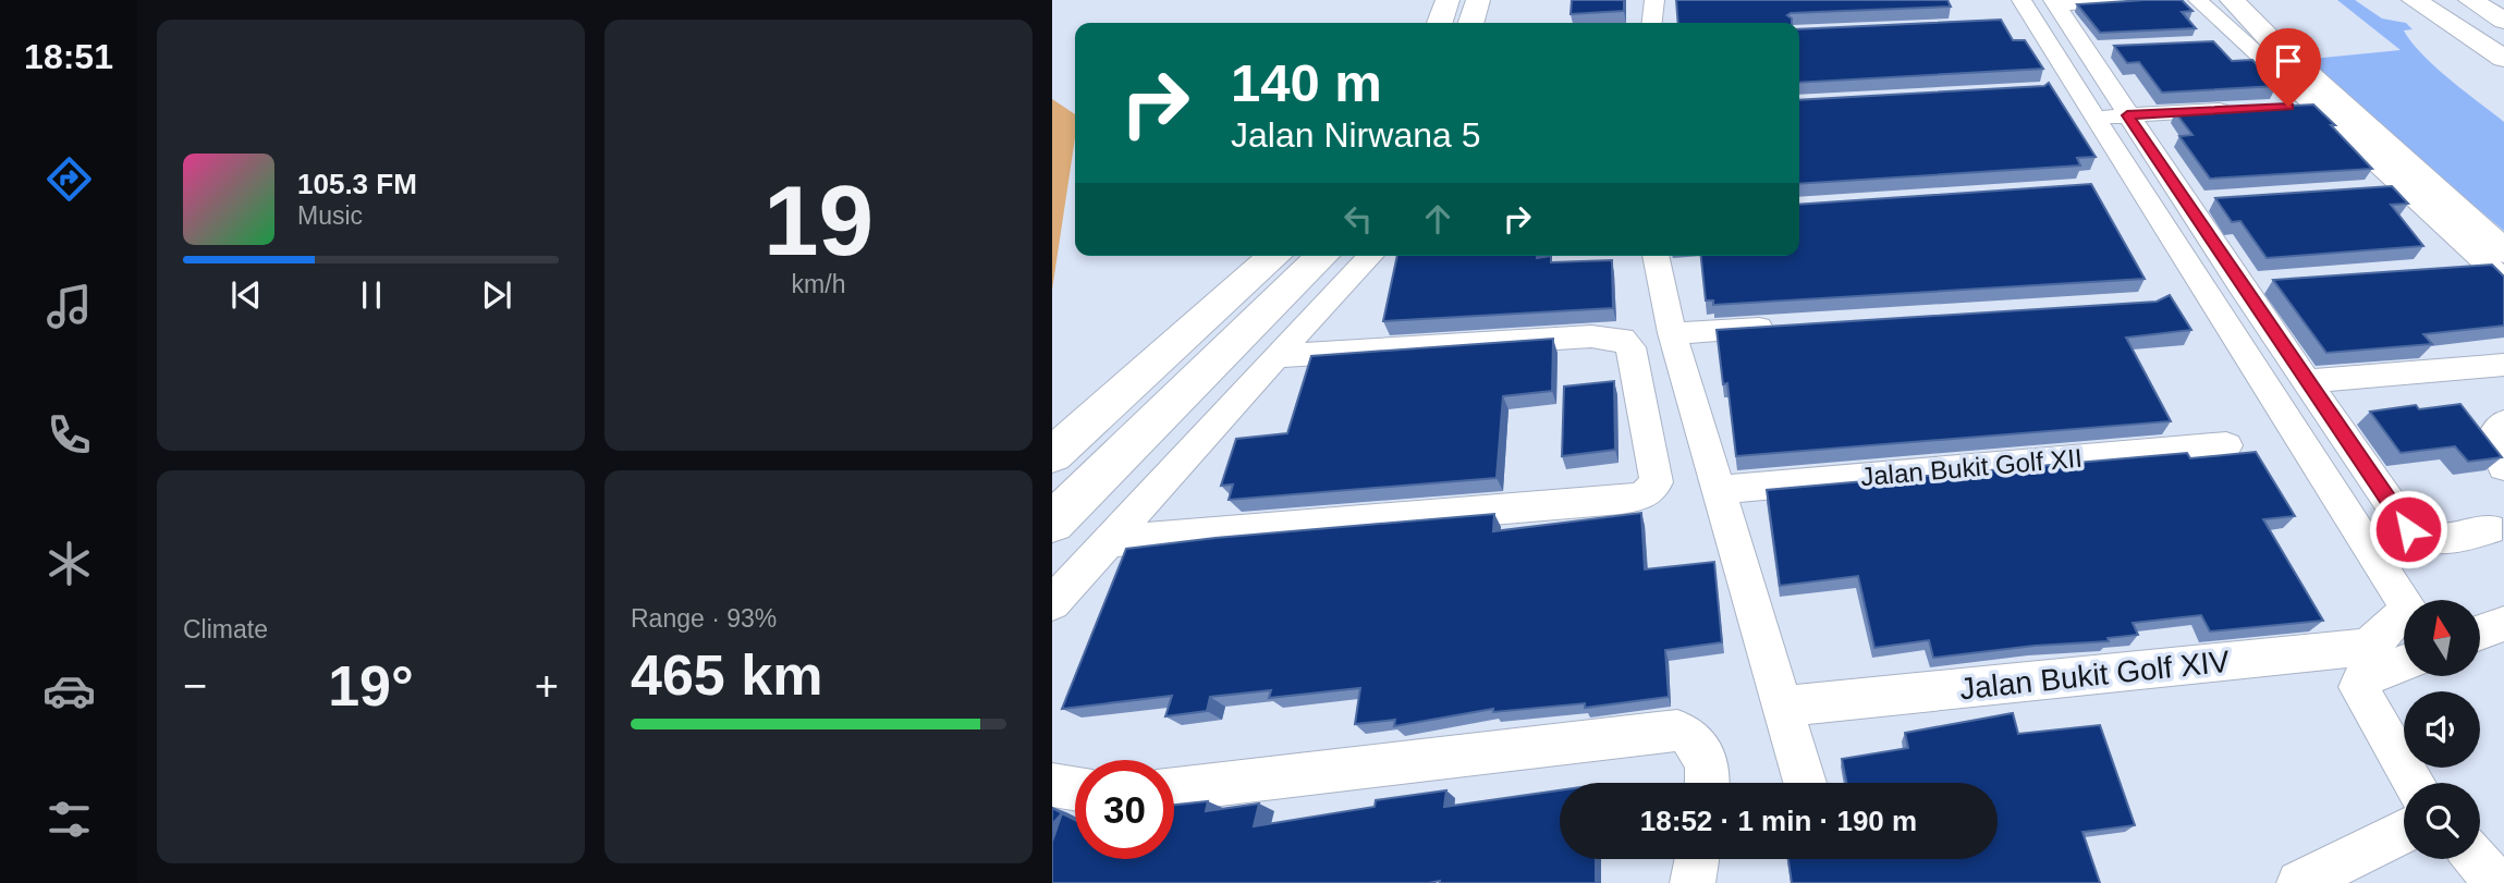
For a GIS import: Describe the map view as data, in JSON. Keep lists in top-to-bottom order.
{
  "streets": {
    "street": ["Jalan Bukit Golf XII", "Jalan Bukit Golf XIV"]
  },
  "north": "top",
  "page": {
    "tabs": "18:51",
    "tile": [
      ["19", "km/h"],
      "Climate",
      ["Range · 93%", "465 km"]
    ],
    "turn": ["140 m", "Jalan Nirwana 5"],
    "song": ["105.3 FM", "Music"],
    "heat": ["−", "19°", "+"],
    "limit": "30",
    "trip": "18:52 · 1 min · 190 m"
  }
}
